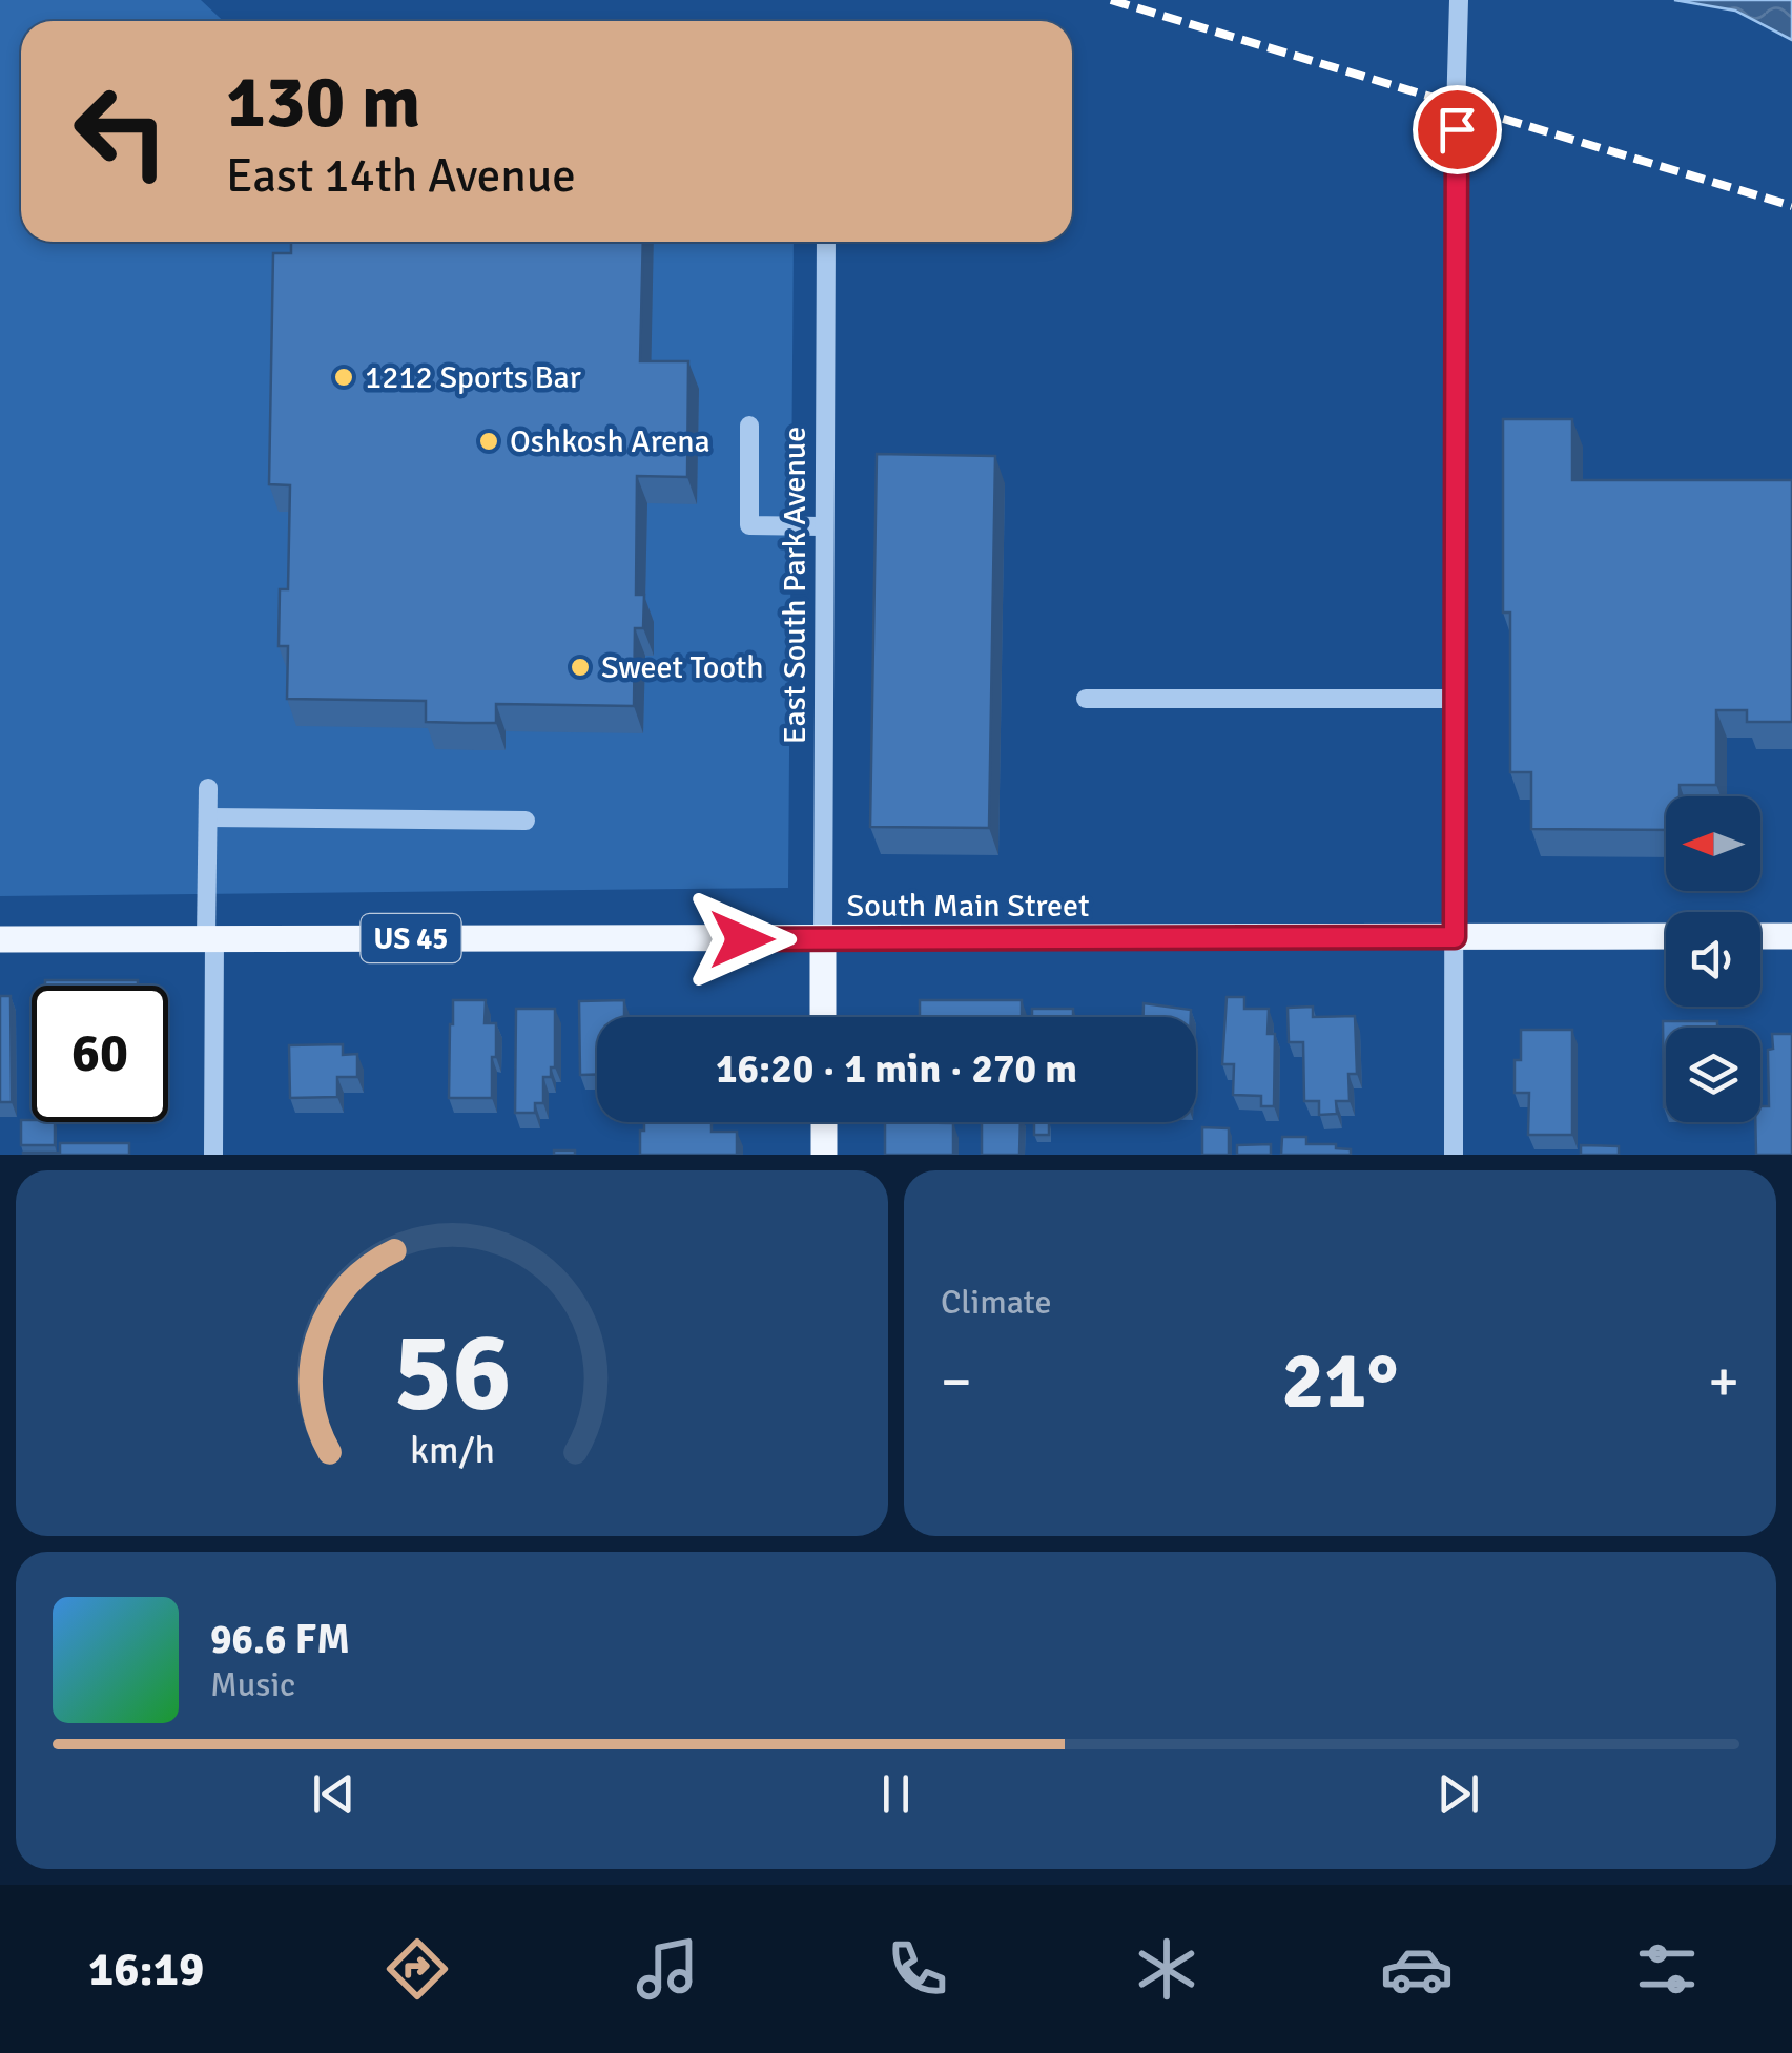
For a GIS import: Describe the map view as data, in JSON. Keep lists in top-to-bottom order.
{
  "streets": {
    "main road": ["South Main Street", "US 45"],
    "street": ["East South Park Avenue"]
  },
  "crossings": [
    ["East South Park Avenue", "South Main Street"]
  ],
  "places": ["1212 Sports Bar", "Oshkosh Arena", "Sweet Tooth"],
  "north": "left",
  "page": {
    "turn": ["130 m", "East 14th Avenue"],
    "limit": "60",
    "trip": "16:20 · 1 min · 270 m",
    "tile": "Climate",
    "heat": ["−", "21°", "+"],
    "song": ["96.6 FM", "Music"],
    "tabs": "16:19",
    "gauge": ["56", "km/h"]
  }
}
